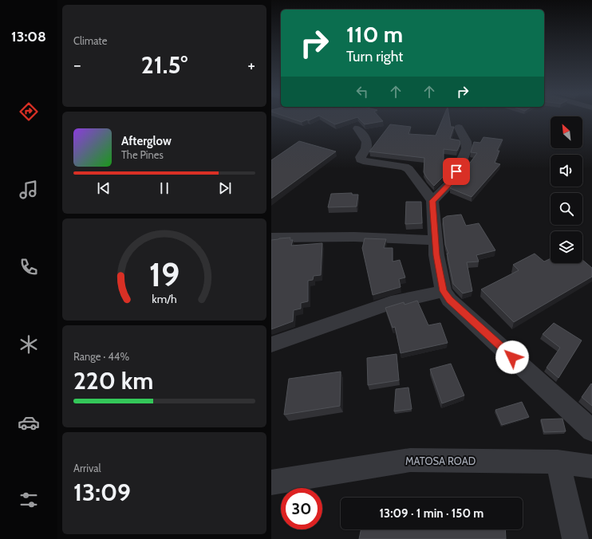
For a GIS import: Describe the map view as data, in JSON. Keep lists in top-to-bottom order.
{
  "streets": {
    "street": ["MATOSA ROAD"]
  },
  "north": "top left",
  "page": {
    "tabs": "13:08",
    "tile": [
      "Climate",
      ["Range · 44%", "220 km"],
      ["Arrival", "13:09"]
    ],
    "turn": ["110 m", "Turn right"],
    "heat": ["−", "21.5°", "+"],
    "song": ["Afterglow", "The Pines"],
    "limit": "30",
    "trip": "13:09 · 1 min · 150 m",
    "gauge": ["19", "km/h"]
  }
}
